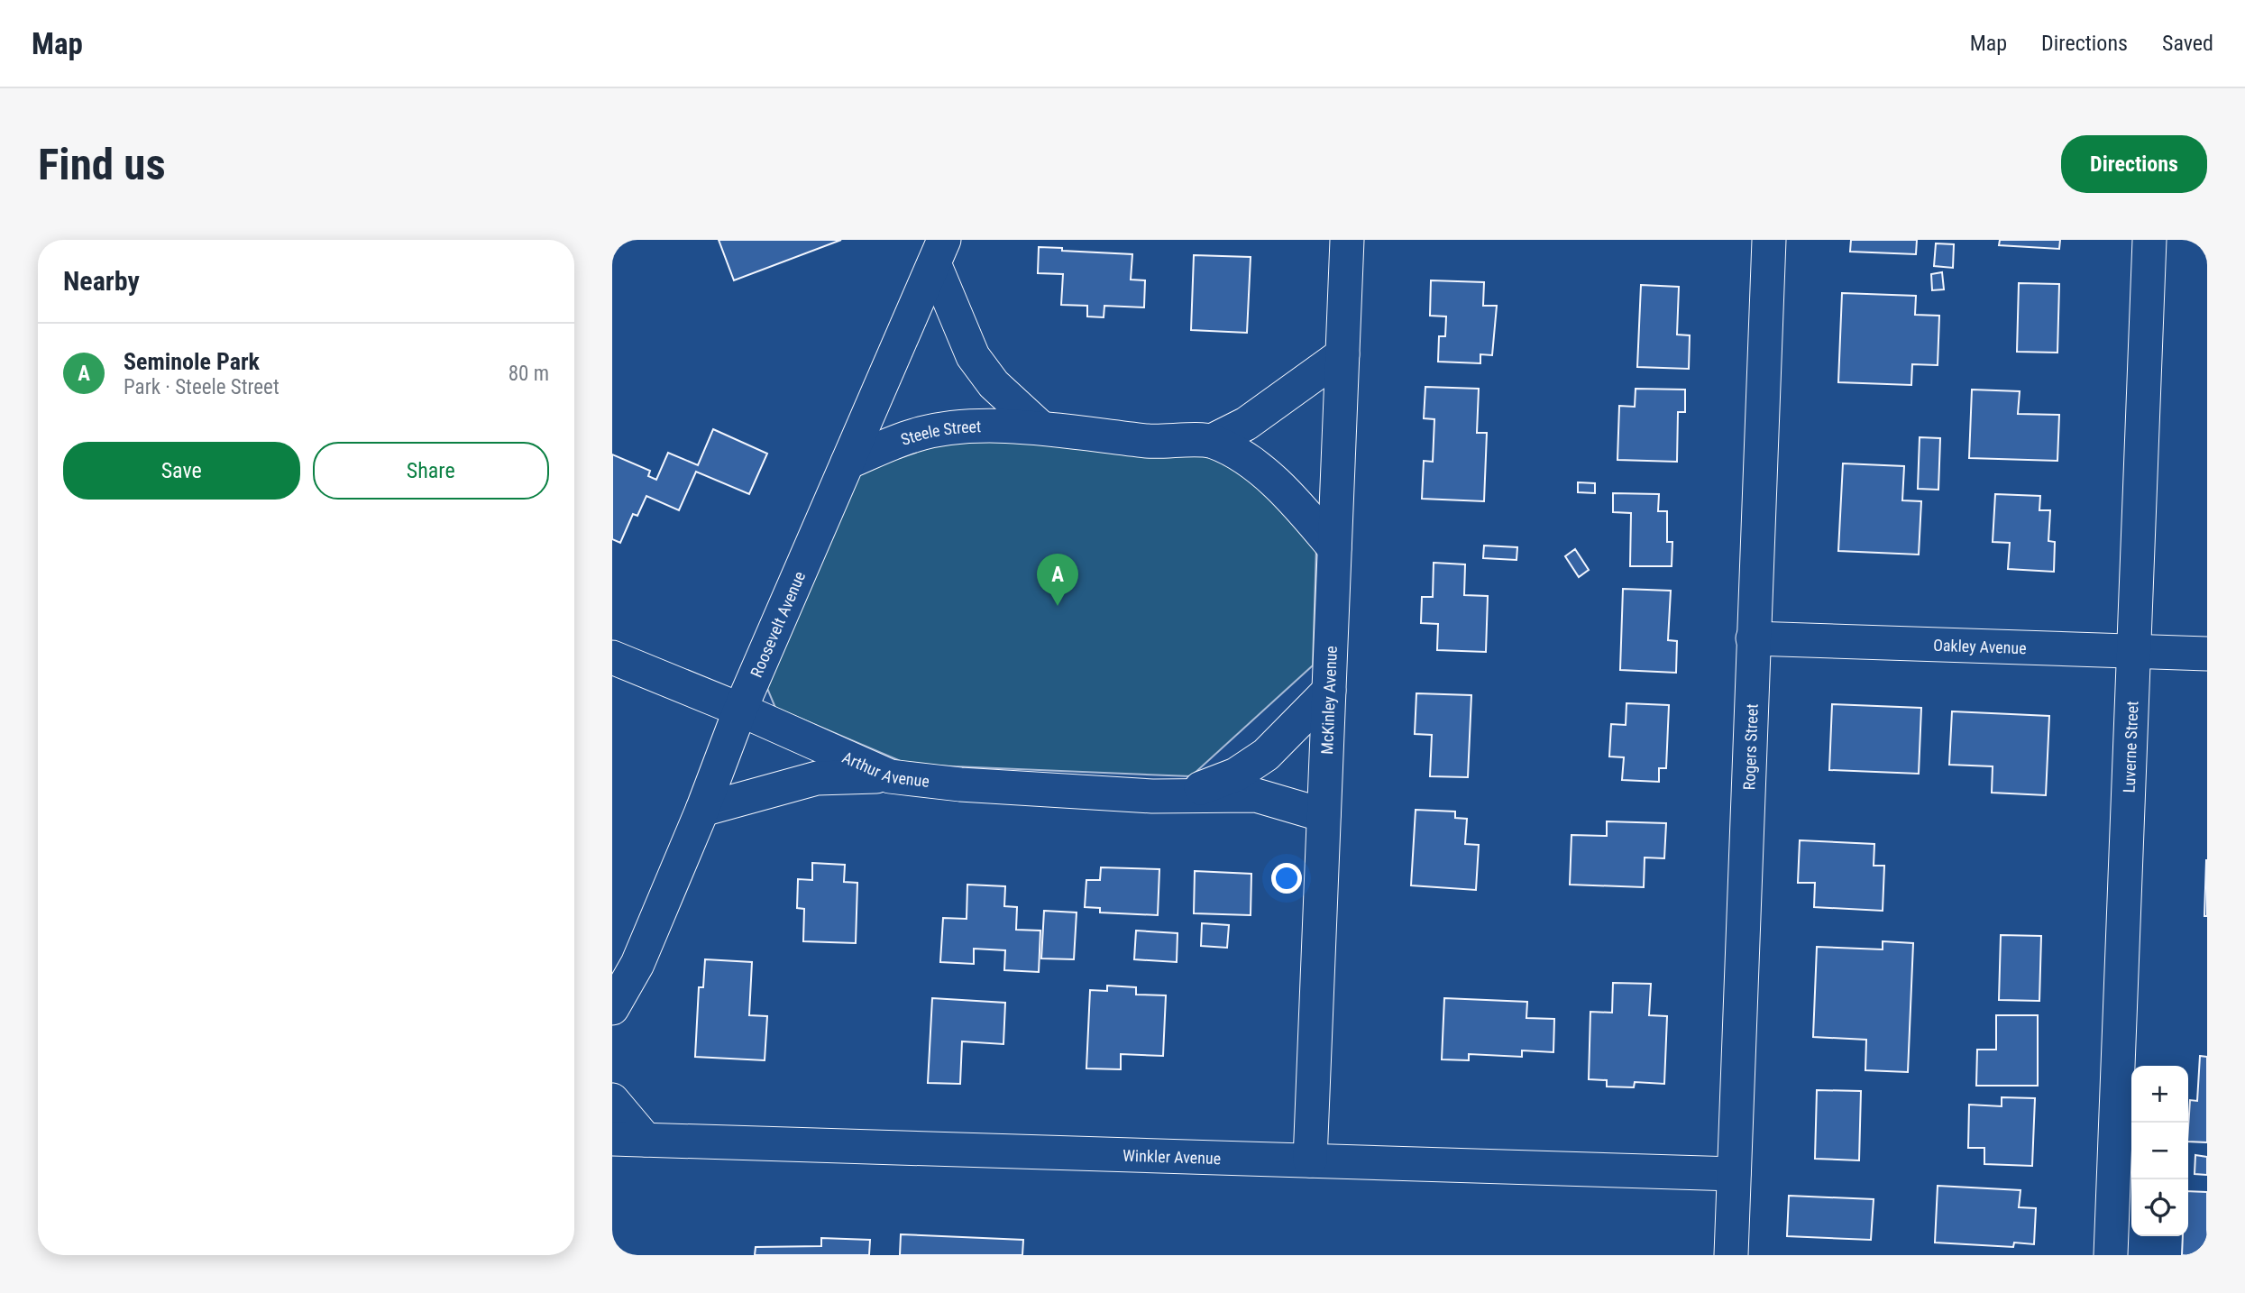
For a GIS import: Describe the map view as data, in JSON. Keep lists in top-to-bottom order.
{
  "streets": {
    "street": [
      "Steele Street",
      "Roosevelt Avenue",
      "Oakley Avenue",
      "McKinley Avenue",
      "Rogers Street",
      "Luverne Street",
      "Arthur Avenue",
      "Winkler Avenue"
    ]
  },
  "crossings": [
    ["Steele Street", "Roosevelt Avenue"],
    ["Steele Street", "McKinley Avenue"],
    ["Roosevelt Avenue", "Arthur Avenue"],
    ["Oakley Avenue", "Rogers Street"],
    ["Oakley Avenue", "Luverne Street"],
    ["McKinley Avenue", "Arthur Avenue"],
    ["McKinley Avenue", "Winkler Avenue"],
    ["Rogers Street", "Winkler Avenue"]
  ],
  "page": {
    "header": "Map",
    "nav": ["Map", "Directions", "Saved"],
    "buttons": [
      "Directions",
      ["Save", "Share"]
    ],
    "title": "Find us",
    "heading": "Nearby",
    "list": [
      {
        "mark": "A",
        "name": "Seminole Park",
        "note": "Park · Steele Street",
        "value": "80 m"
      }
    ],
    "pins": "A",
    "map_buttons": ["+", "−"]
  }
}
